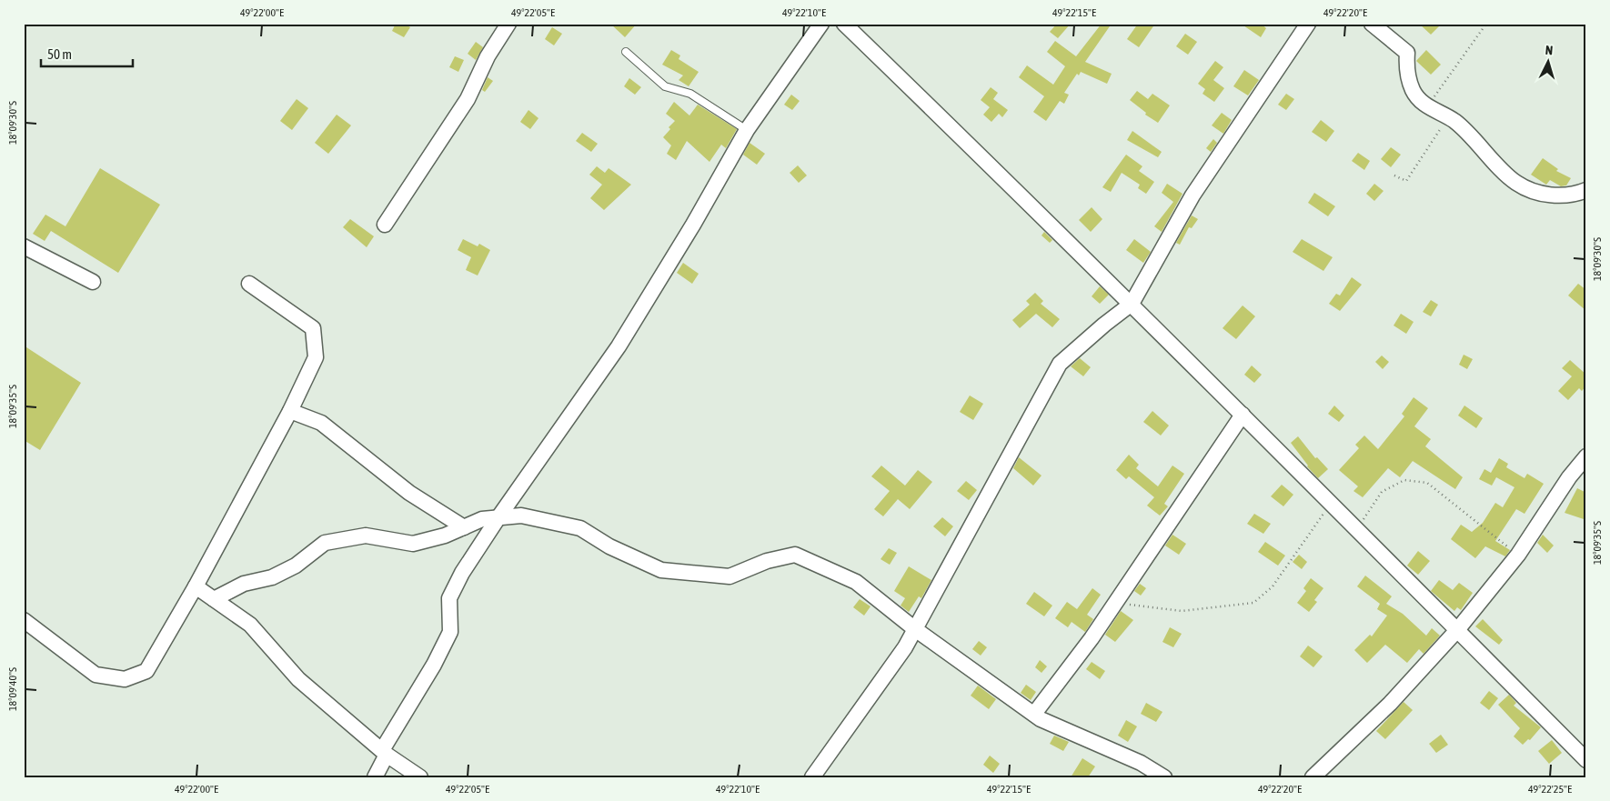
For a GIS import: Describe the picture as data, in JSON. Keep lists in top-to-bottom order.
{
  "scale_bar": "50 m",
  "north": "top",
  "coordinates": [
    "49°22'00\"E",
    "49°22'05\"E",
    "49°22'10\"E",
    "49°22'15\"E",
    "49°22'20\"E",
    "18°09'30\"S",
    "18°09'35\"S",
    "18°09'40\"S",
    "49°22'25\"E"
  ]
}
